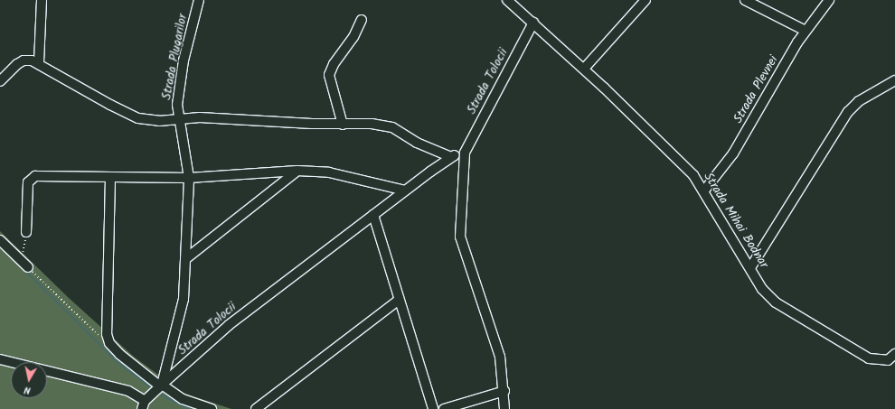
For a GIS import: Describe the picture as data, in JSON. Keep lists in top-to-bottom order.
{
  "streets": {
    "street": [
      "Strada Plugarilor",
      "Strada Tolocii",
      "Strada Plevnei",
      "Strada Mihai Bodnar"
    ]
  },
  "crossings": [
    ["Strada Plugarilor", "Strada Tolocii"],
    ["Strada Tolocii", "Strada Mihai Bodnar"],
    ["Strada Plevnei", "Strada Mihai Bodnar"]
  ],
  "north": "bottom"
}
